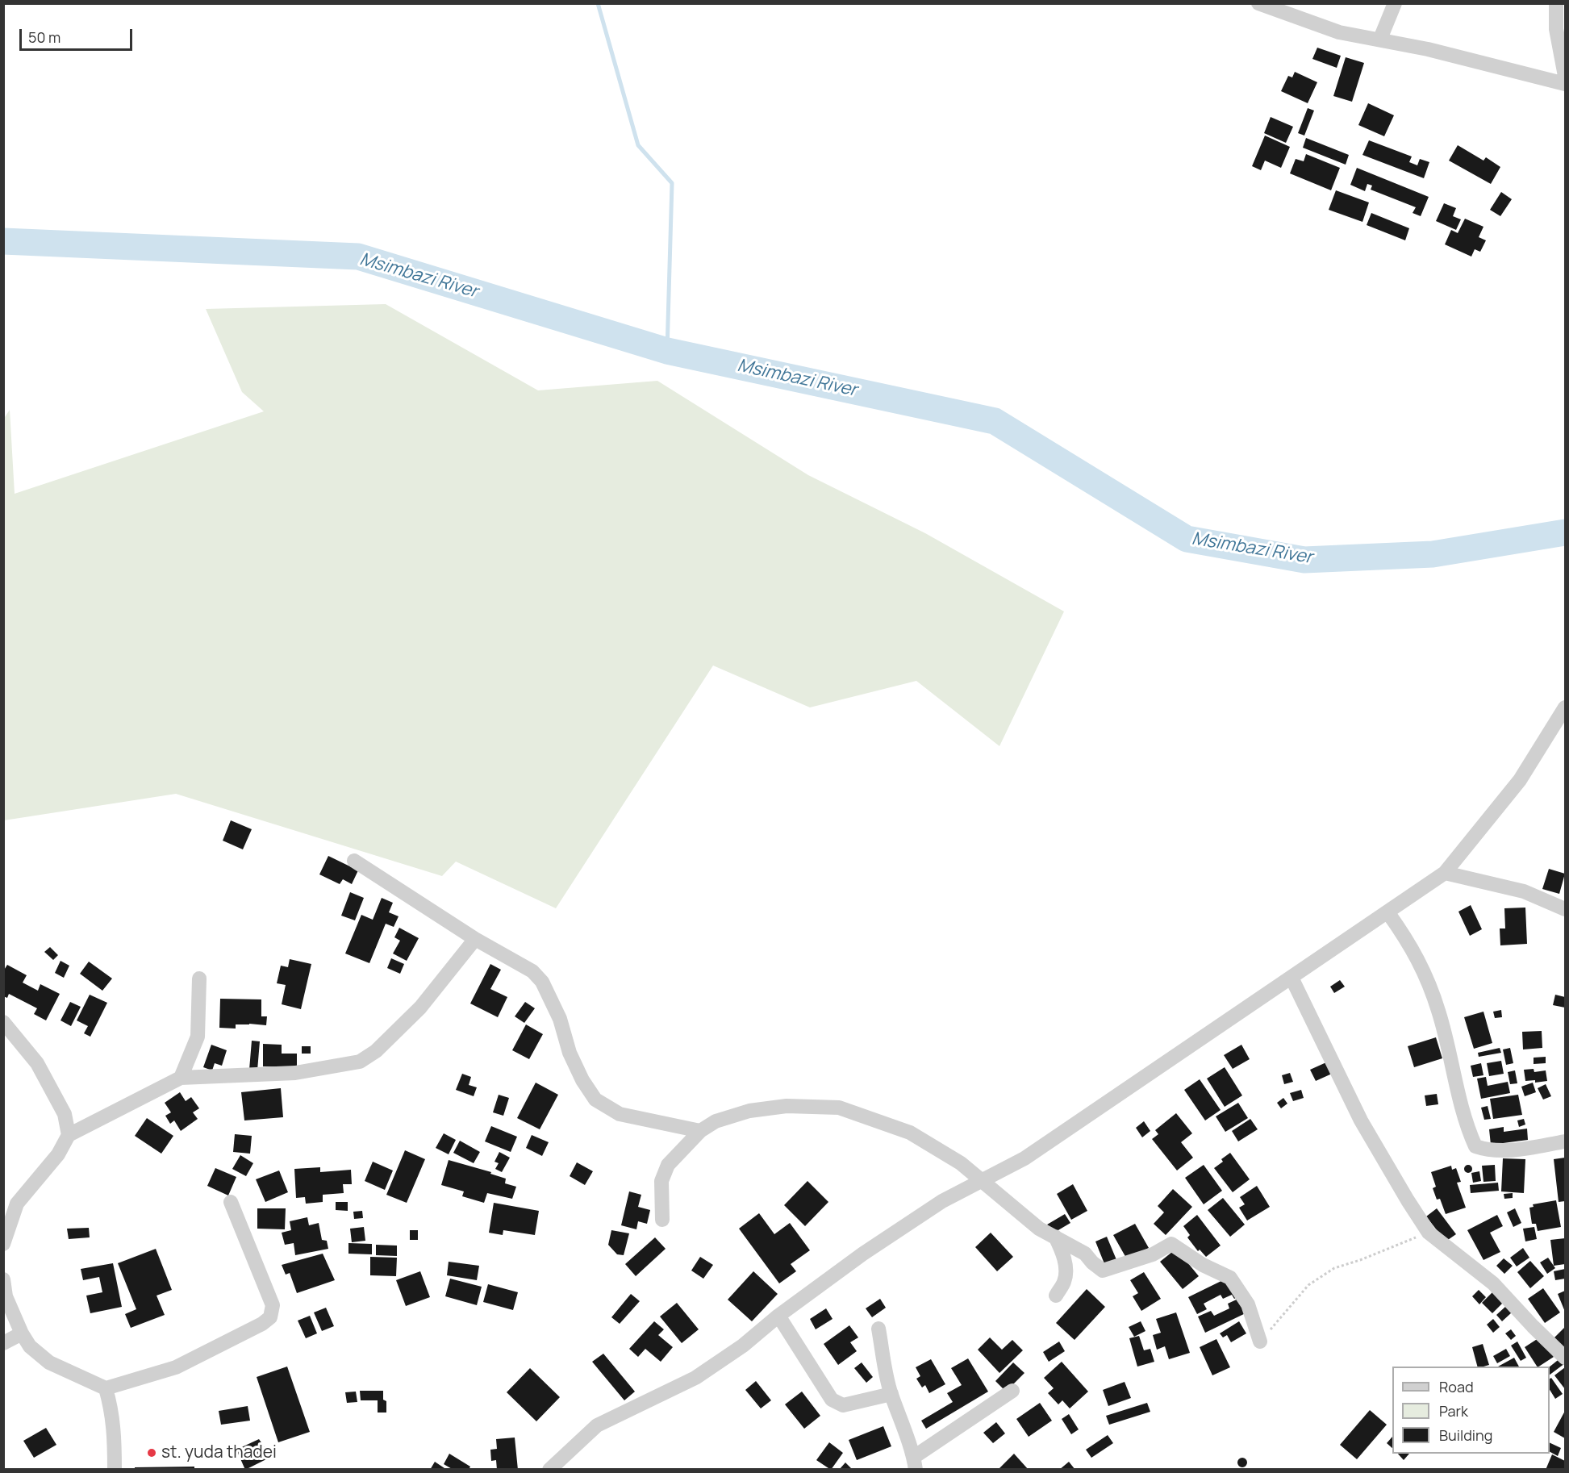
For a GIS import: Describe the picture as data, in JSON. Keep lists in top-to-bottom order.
{
  "water": ["Msimbazi River"],
  "places": ["st. yuda thadei"],
  "legend": ["Road", "Park", "Building"],
  "scale_bar": "50 m"
}
